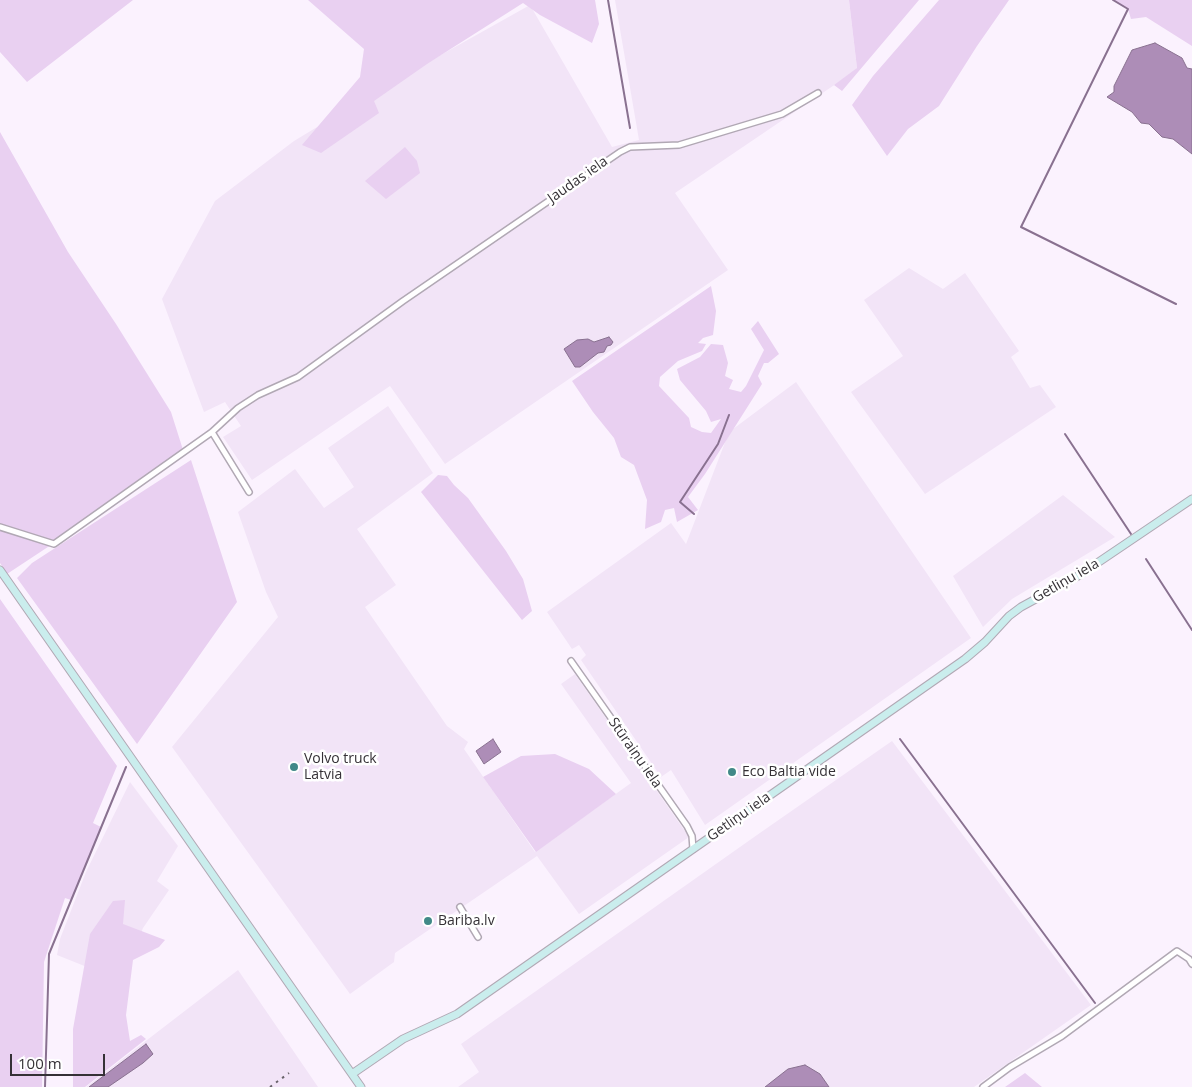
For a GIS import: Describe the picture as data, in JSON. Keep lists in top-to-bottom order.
{
  "streets": {
    "street": ["Jaudas iela", "Getliņu iela", "Stūraiņu iela"]
  },
  "crossings": [
    ["Getliņu iela", "Stūraiņu iela"]
  ],
  "places": ["Volvo truck Latvia", "Eco Baltia vide", "Bariba.lv"],
  "scale_bar": "100 m"
}
